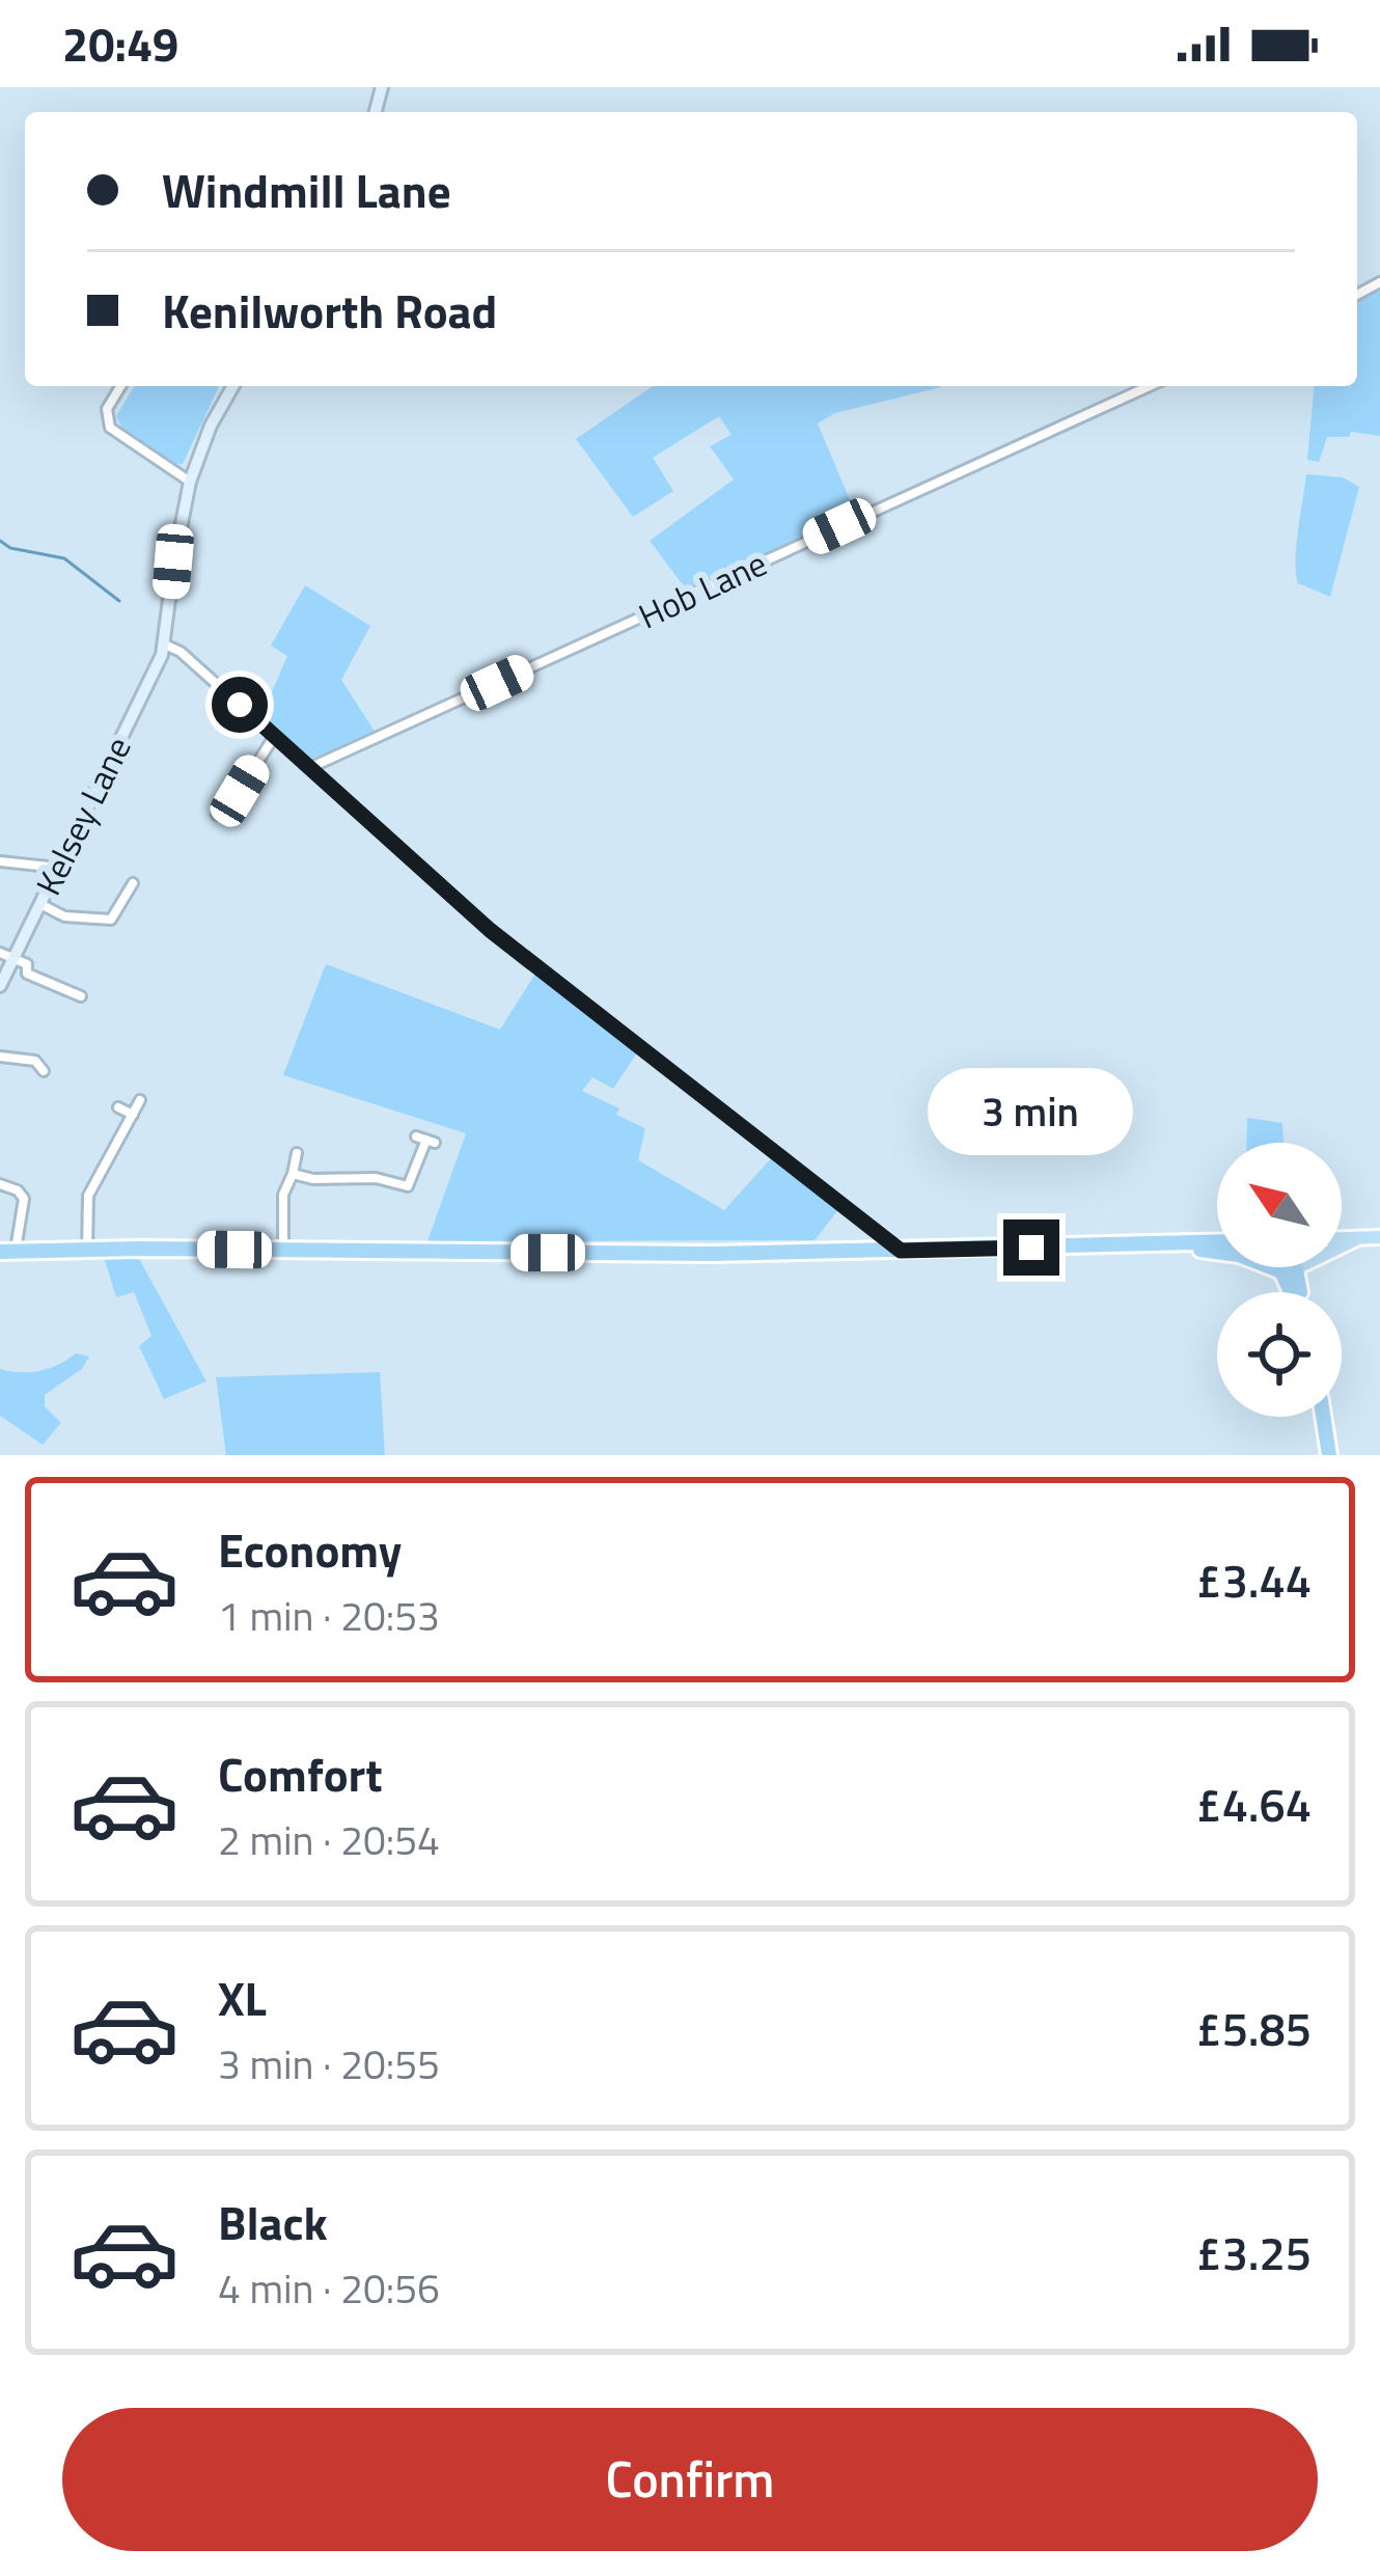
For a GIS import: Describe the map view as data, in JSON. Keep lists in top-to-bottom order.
{
  "streets": {
    "main road": ["Kelsey Lane"],
    "street": ["Hob Lane"]
  },
  "north": "top left",
  "page": {
    "status": "20:49",
    "banner": ["Windmill Lane", "Kenilworth Road"],
    "bubble": "3 min",
    "list": [
      {
        "name": "Economy",
        "note": "1 min · 20:53",
        "value": "£3.44"
      },
      {
        "name": "Comfort",
        "note": "2 min · 20:54",
        "value": "£4.64"
      },
      {
        "name": "XL",
        "note": "3 min · 20:55",
        "value": "£5.85"
      },
      {
        "name": "Black",
        "note": "4 min · 20:56",
        "value": "£3.25"
      }
    ],
    "buttons": "Confirm"
  }
}
